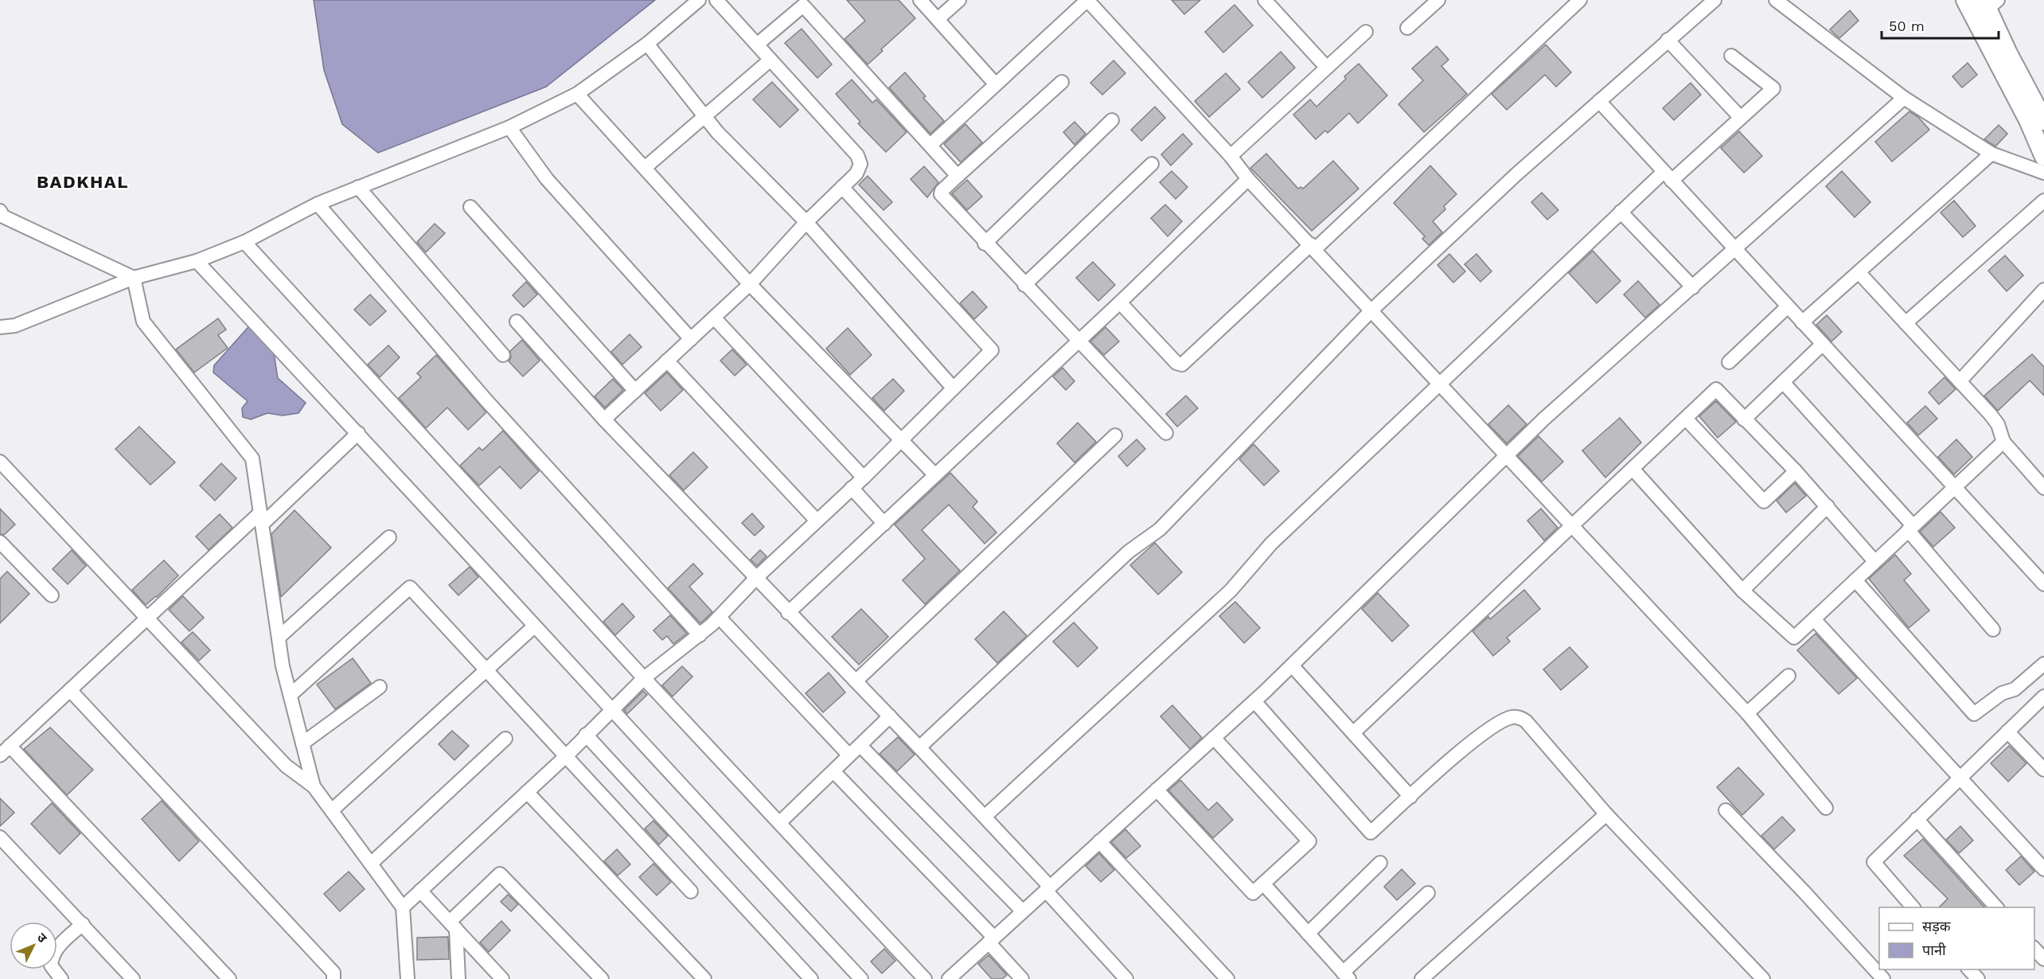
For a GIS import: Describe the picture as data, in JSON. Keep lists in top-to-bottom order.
{
  "districts": ["BADKHAL"],
  "legend": ["सड़क", "पानी"],
  "scale_bar": "50 m",
  "north": "top right"
}
